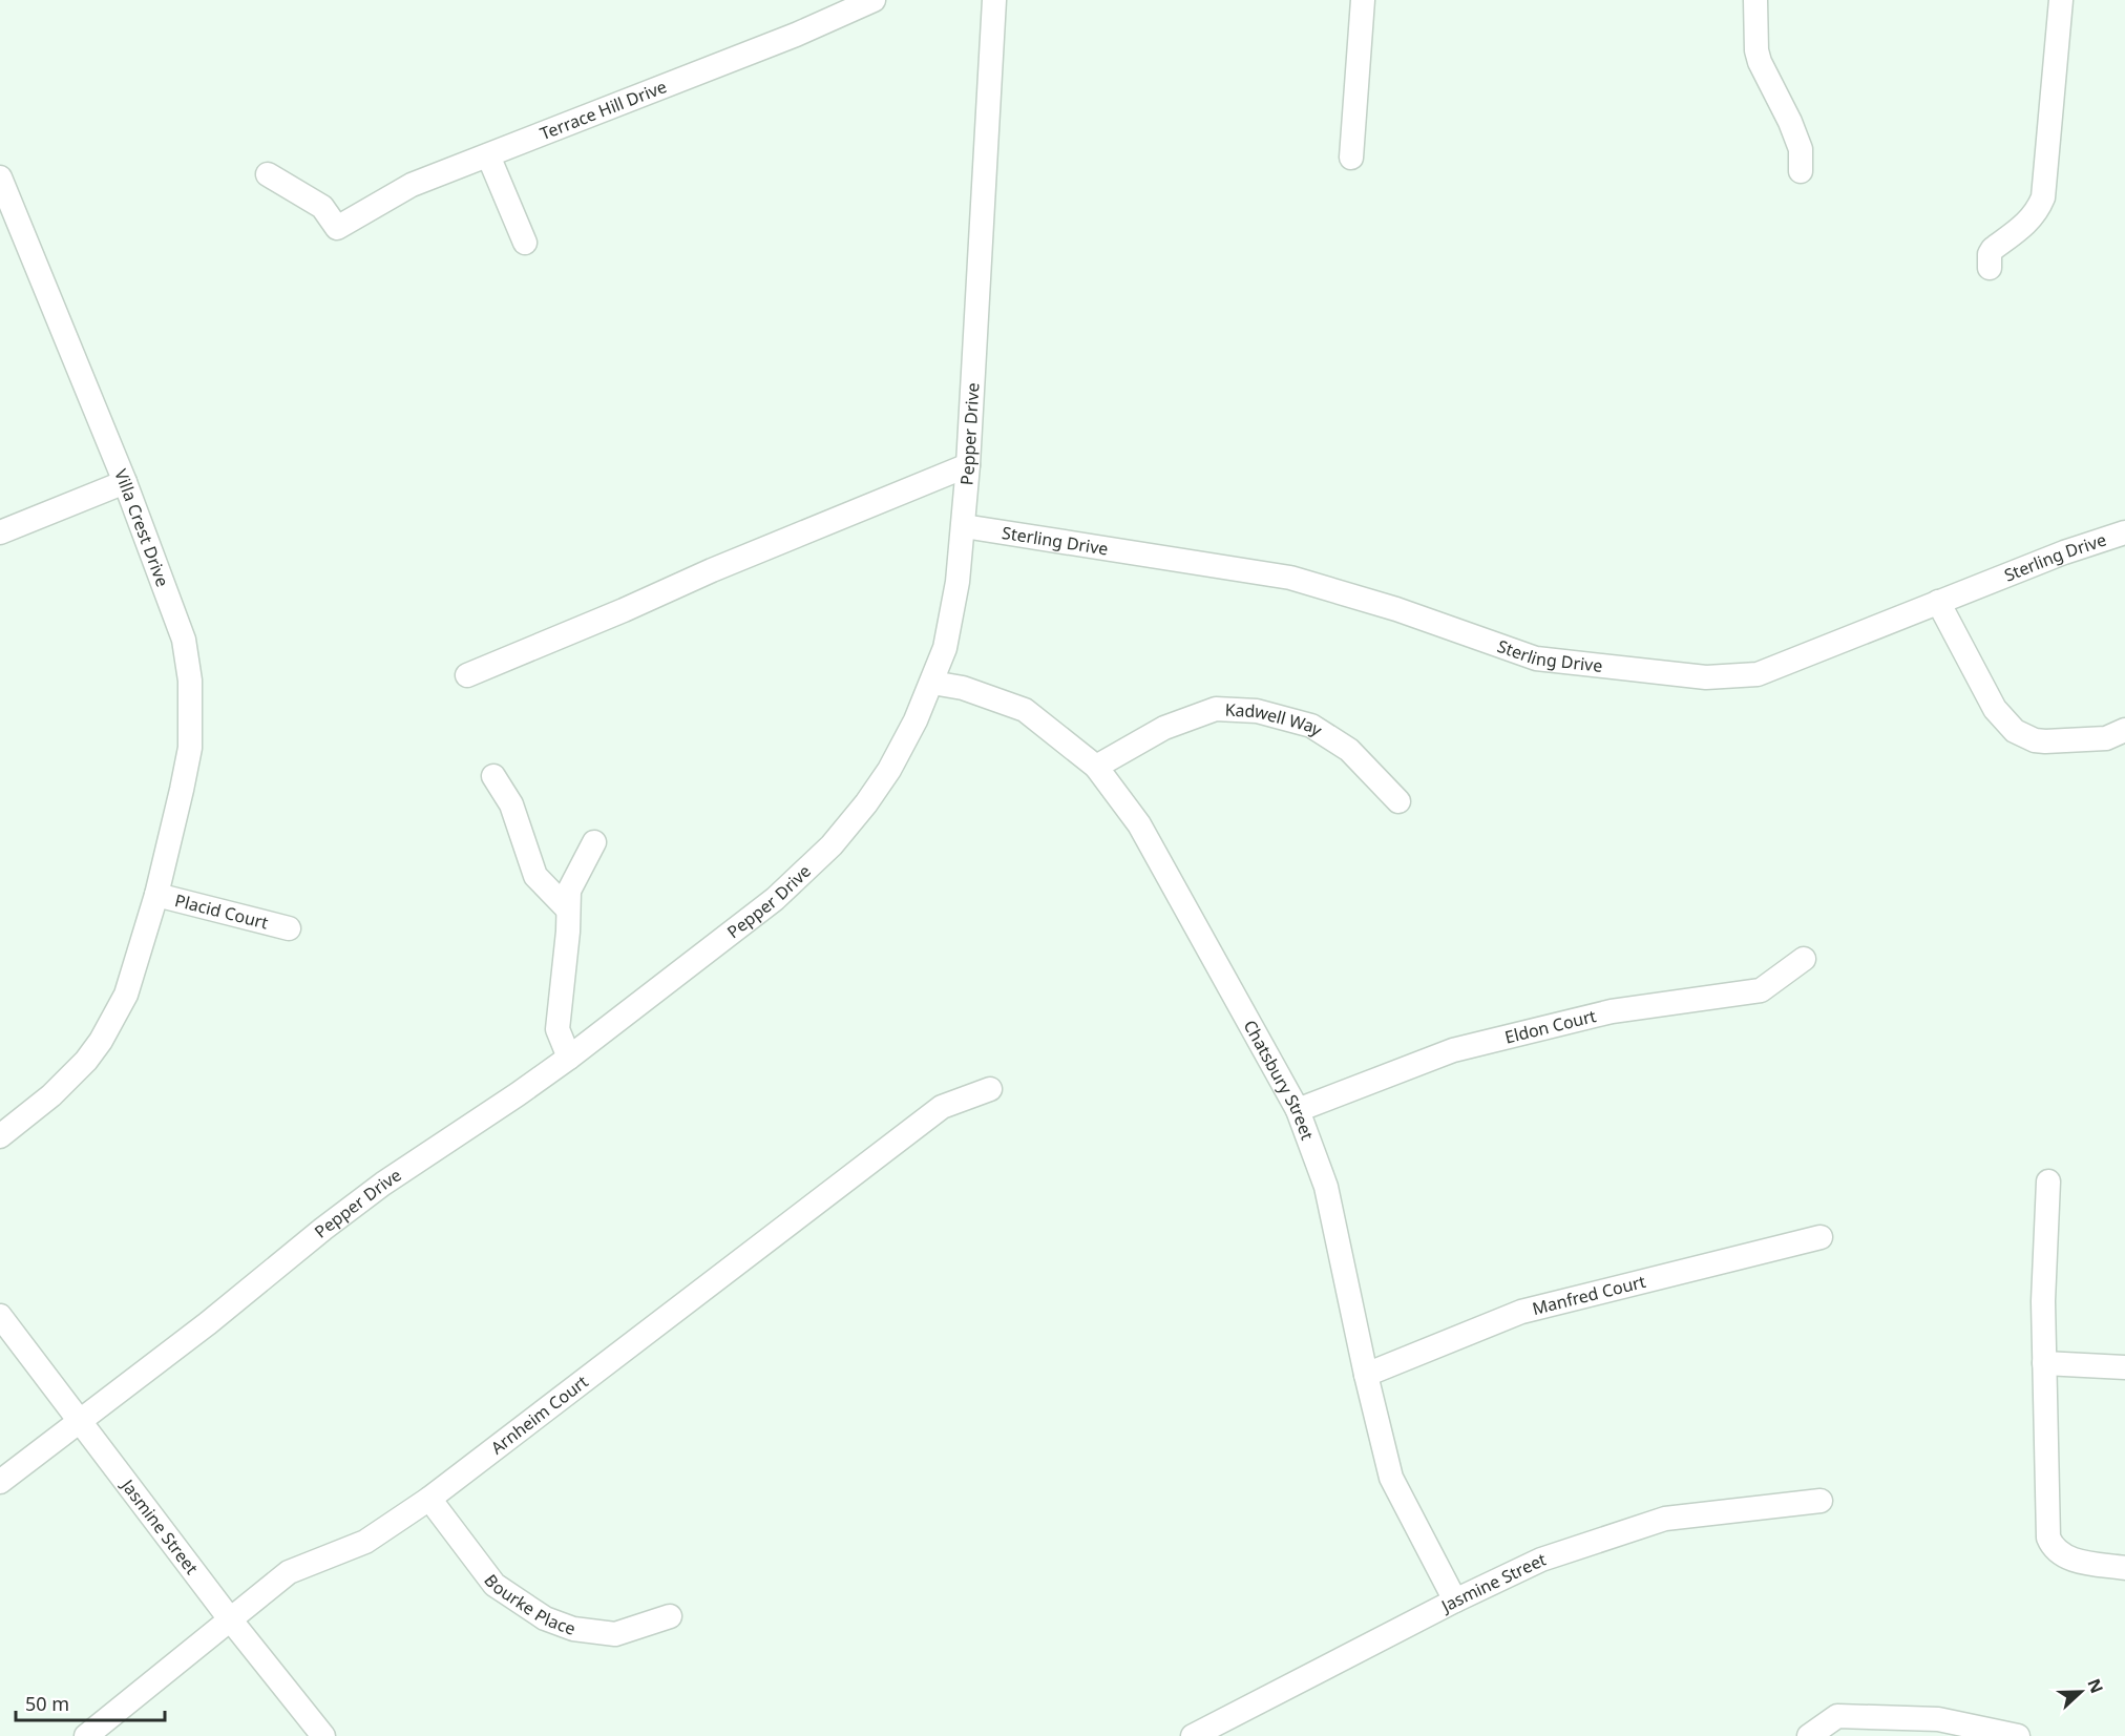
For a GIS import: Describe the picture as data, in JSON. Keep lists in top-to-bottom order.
{
  "streets": {
    "street": [
      "Terrace Hill Drive",
      "Pepper Drive",
      "Villa Crest Drive",
      "Sterling Drive",
      "Kadwell Way",
      "Placid Court",
      "Eldon Court",
      "Chatsbury Street",
      "Manfred Court",
      "Arnheim Court",
      "Jasmine Street",
      "Bourke Place"
    ]
  },
  "crossings": [
    ["Pepper Drive", "Sterling Drive"],
    ["Pepper Drive", "Chatsbury Street"],
    ["Pepper Drive", "Jasmine Street"],
    ["Villa Crest Drive", "Placid Court"],
    ["Kadwell Way", "Chatsbury Street"],
    ["Eldon Court", "Chatsbury Street"],
    ["Chatsbury Street", "Manfred Court"],
    ["Chatsbury Street", "Jasmine Street"],
    ["Arnheim Court", "Jasmine Street"],
    ["Arnheim Court", "Bourke Place"]
  ],
  "scale_bar": "50 m",
  "north": "right"
}
